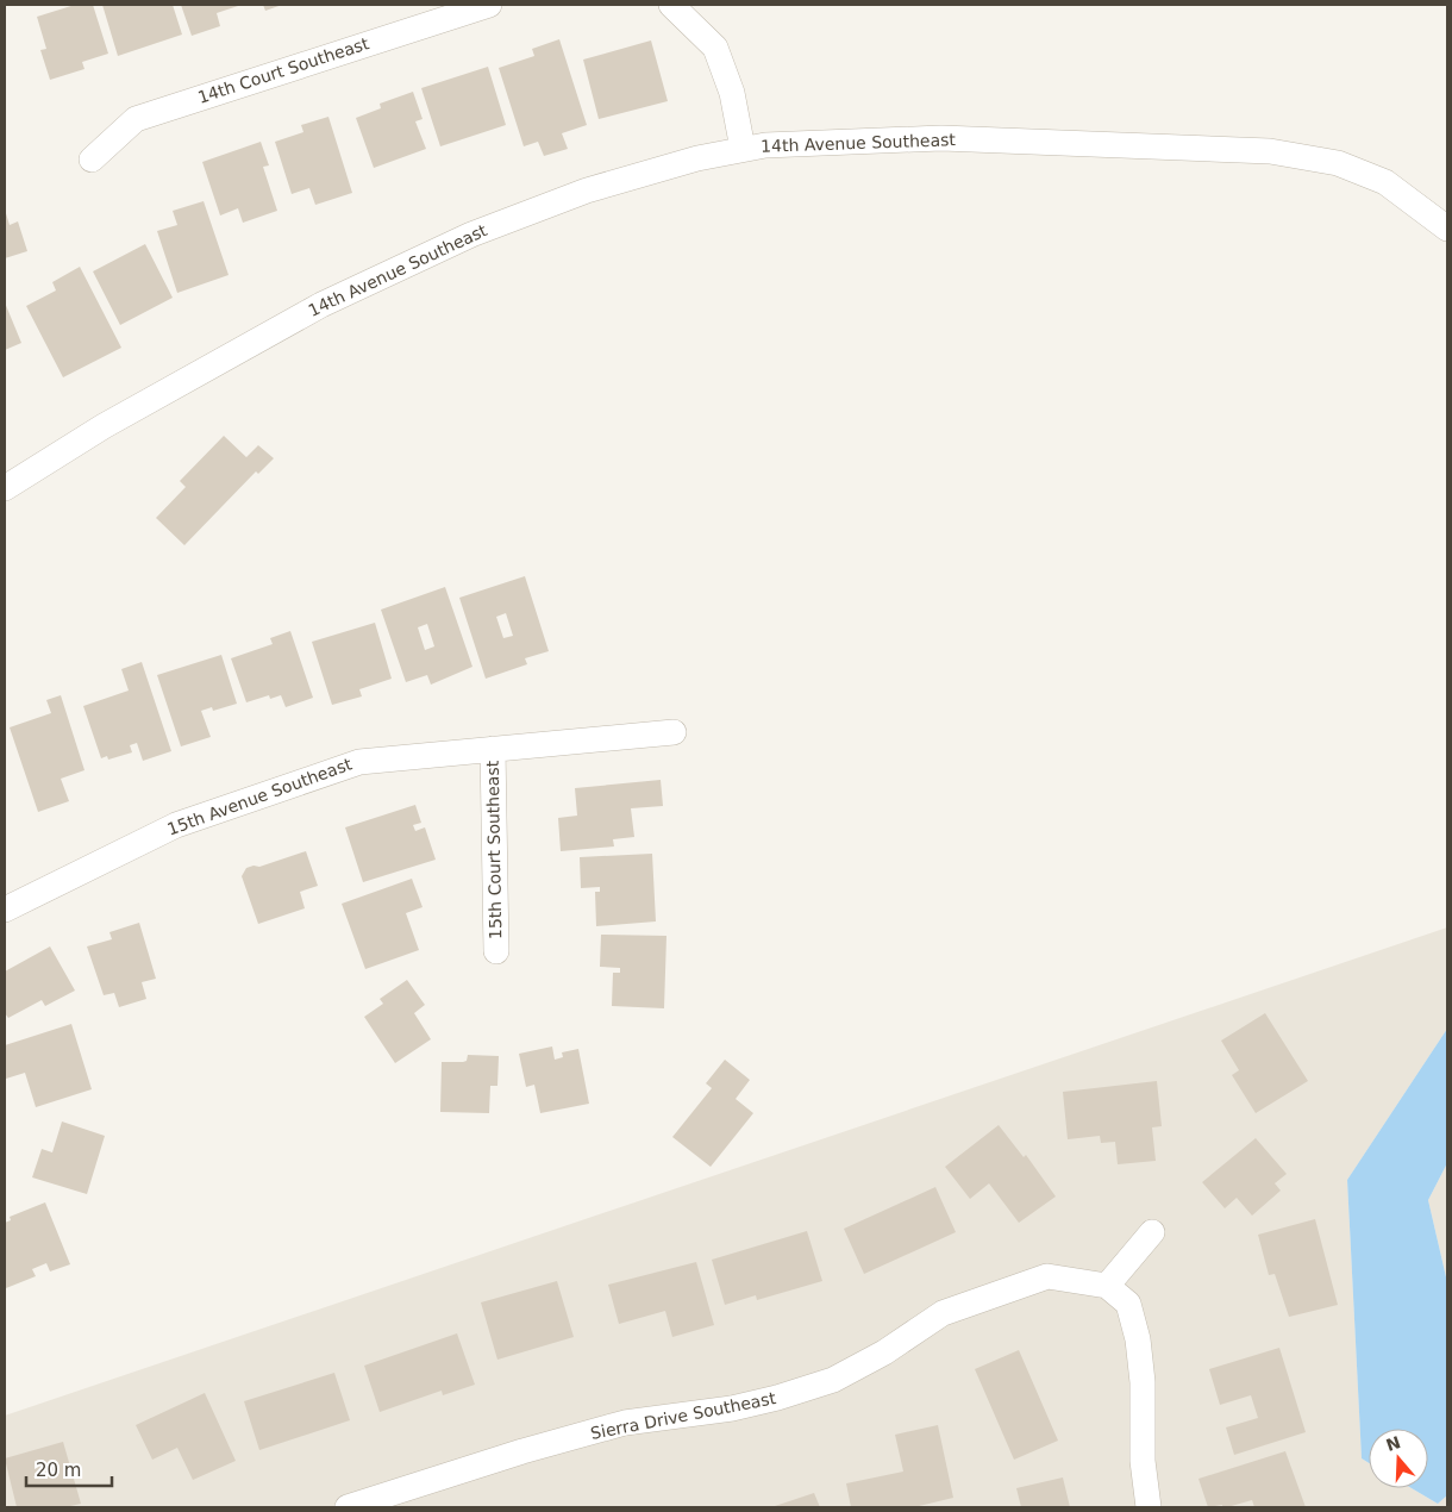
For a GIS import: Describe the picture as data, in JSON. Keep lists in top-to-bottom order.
{
  "streets": {
    "street": [
      "14th Court Southeast",
      "14th Avenue Southeast",
      "15th Avenue Southeast",
      "15th Court Southeast",
      "Sierra Drive Southeast"
    ]
  },
  "crossings": [
    ["15th Avenue Southeast", "15th Court Southeast"]
  ],
  "scale_bar": "20 m",
  "north": "top"
}
